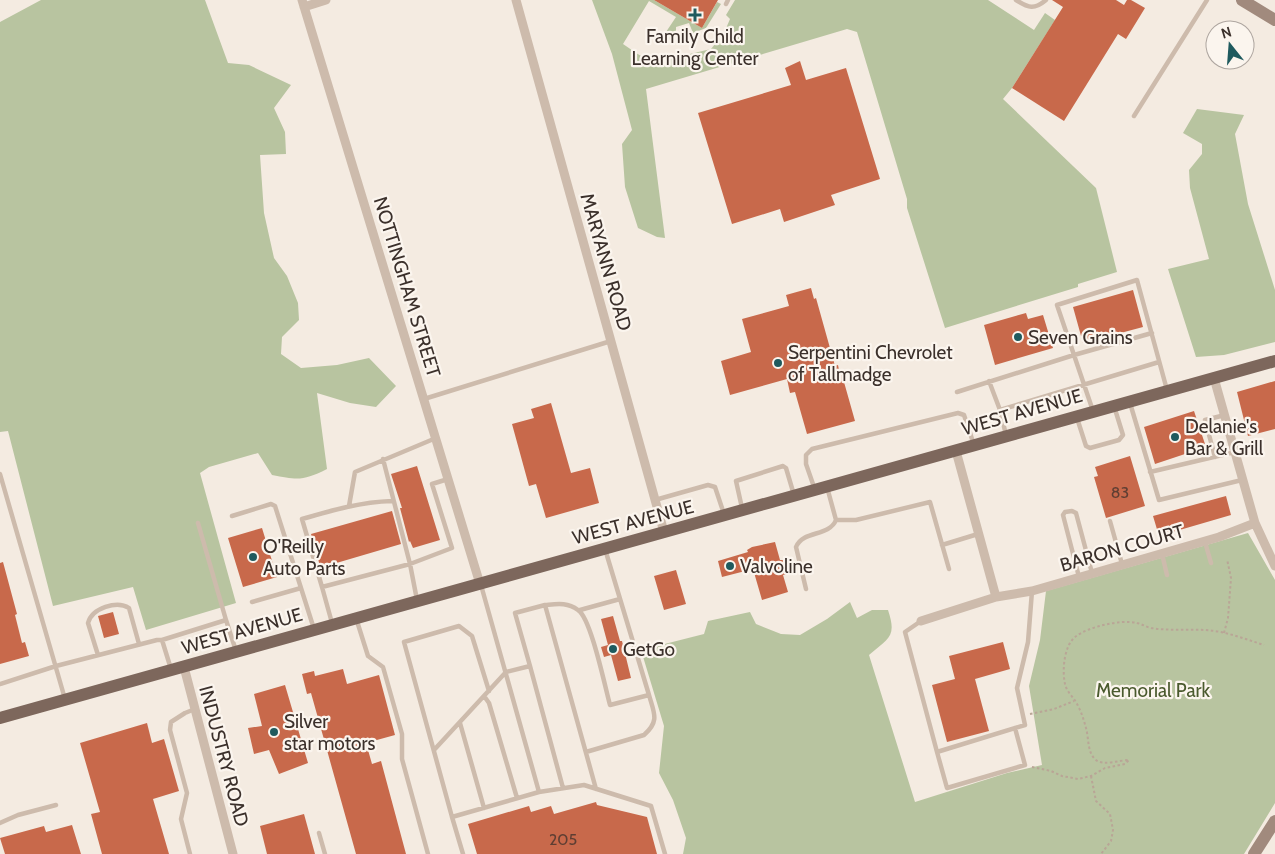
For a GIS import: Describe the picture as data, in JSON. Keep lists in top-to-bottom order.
{
  "streets": {
    "main road": ["WEST AVENUE"],
    "street": [
      "MARYANN ROAD",
      "NOTTINGHAM STREET",
      "BARON COURT",
      "INDUSTRY ROAD"
    ]
  },
  "crossings": [
    ["MARYANN ROAD", "WEST AVENUE"],
    ["NOTTINGHAM STREET", "WEST AVENUE"],
    ["WEST AVENUE", "INDUSTRY ROAD"]
  ],
  "parks": ["Memorial Park"],
  "places": {
    "health": ["Family Child Learning Center"],
    "other": [
      "Seven Grains",
      "Serpentini Chevrolet of Tallmadge",
      "Delanie's Bar & Grill",
      "O'Reilly Auto Parts",
      "Valvoline",
      "GetGo",
      "Silver star motors"
    ]
  },
  "house_numbers": ["83", "205"],
  "north": "top"
}
